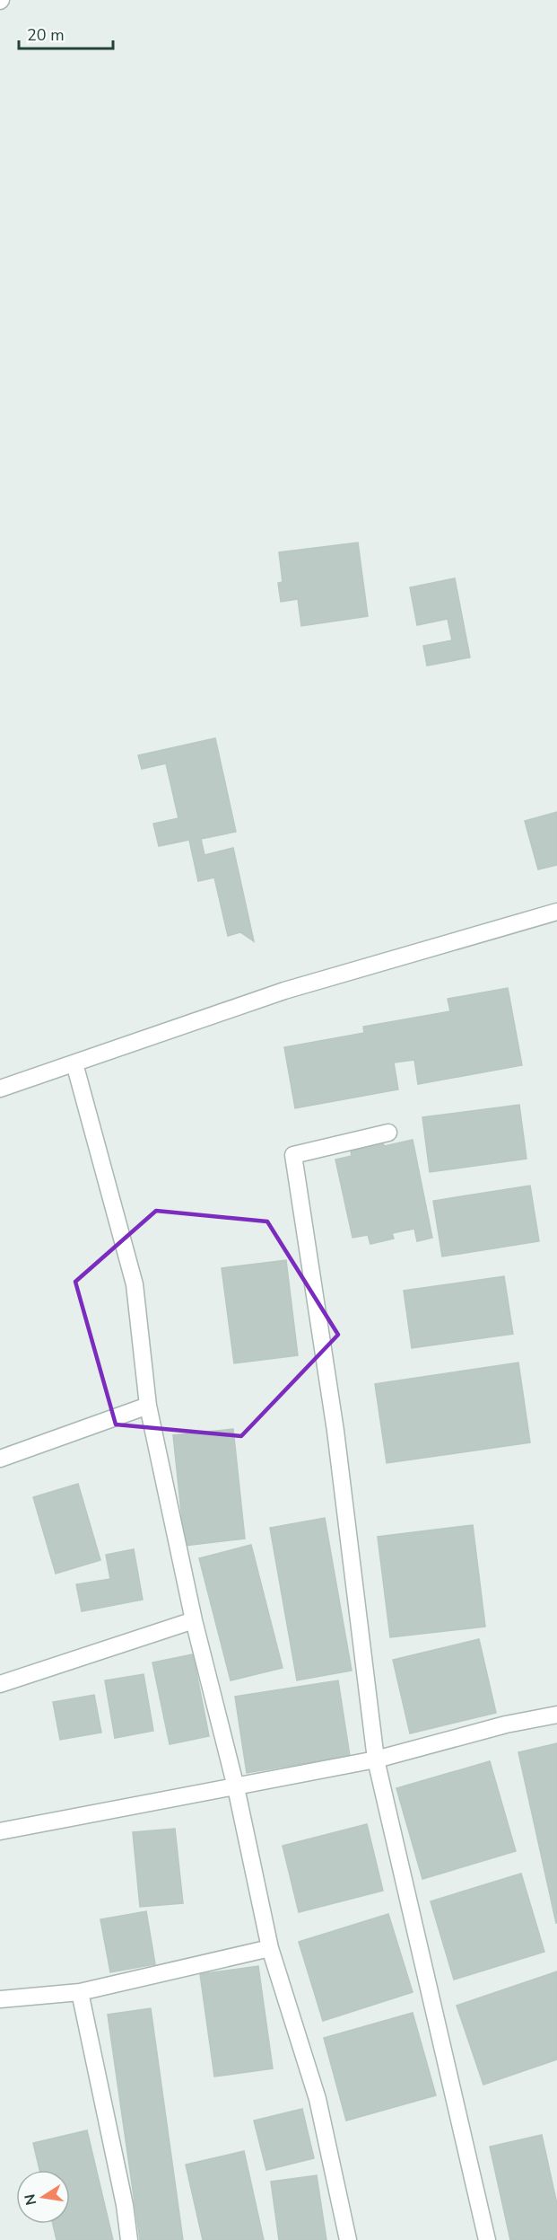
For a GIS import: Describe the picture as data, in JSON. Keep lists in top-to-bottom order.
{
  "scale_bar": "20 m",
  "north": "left"
}
